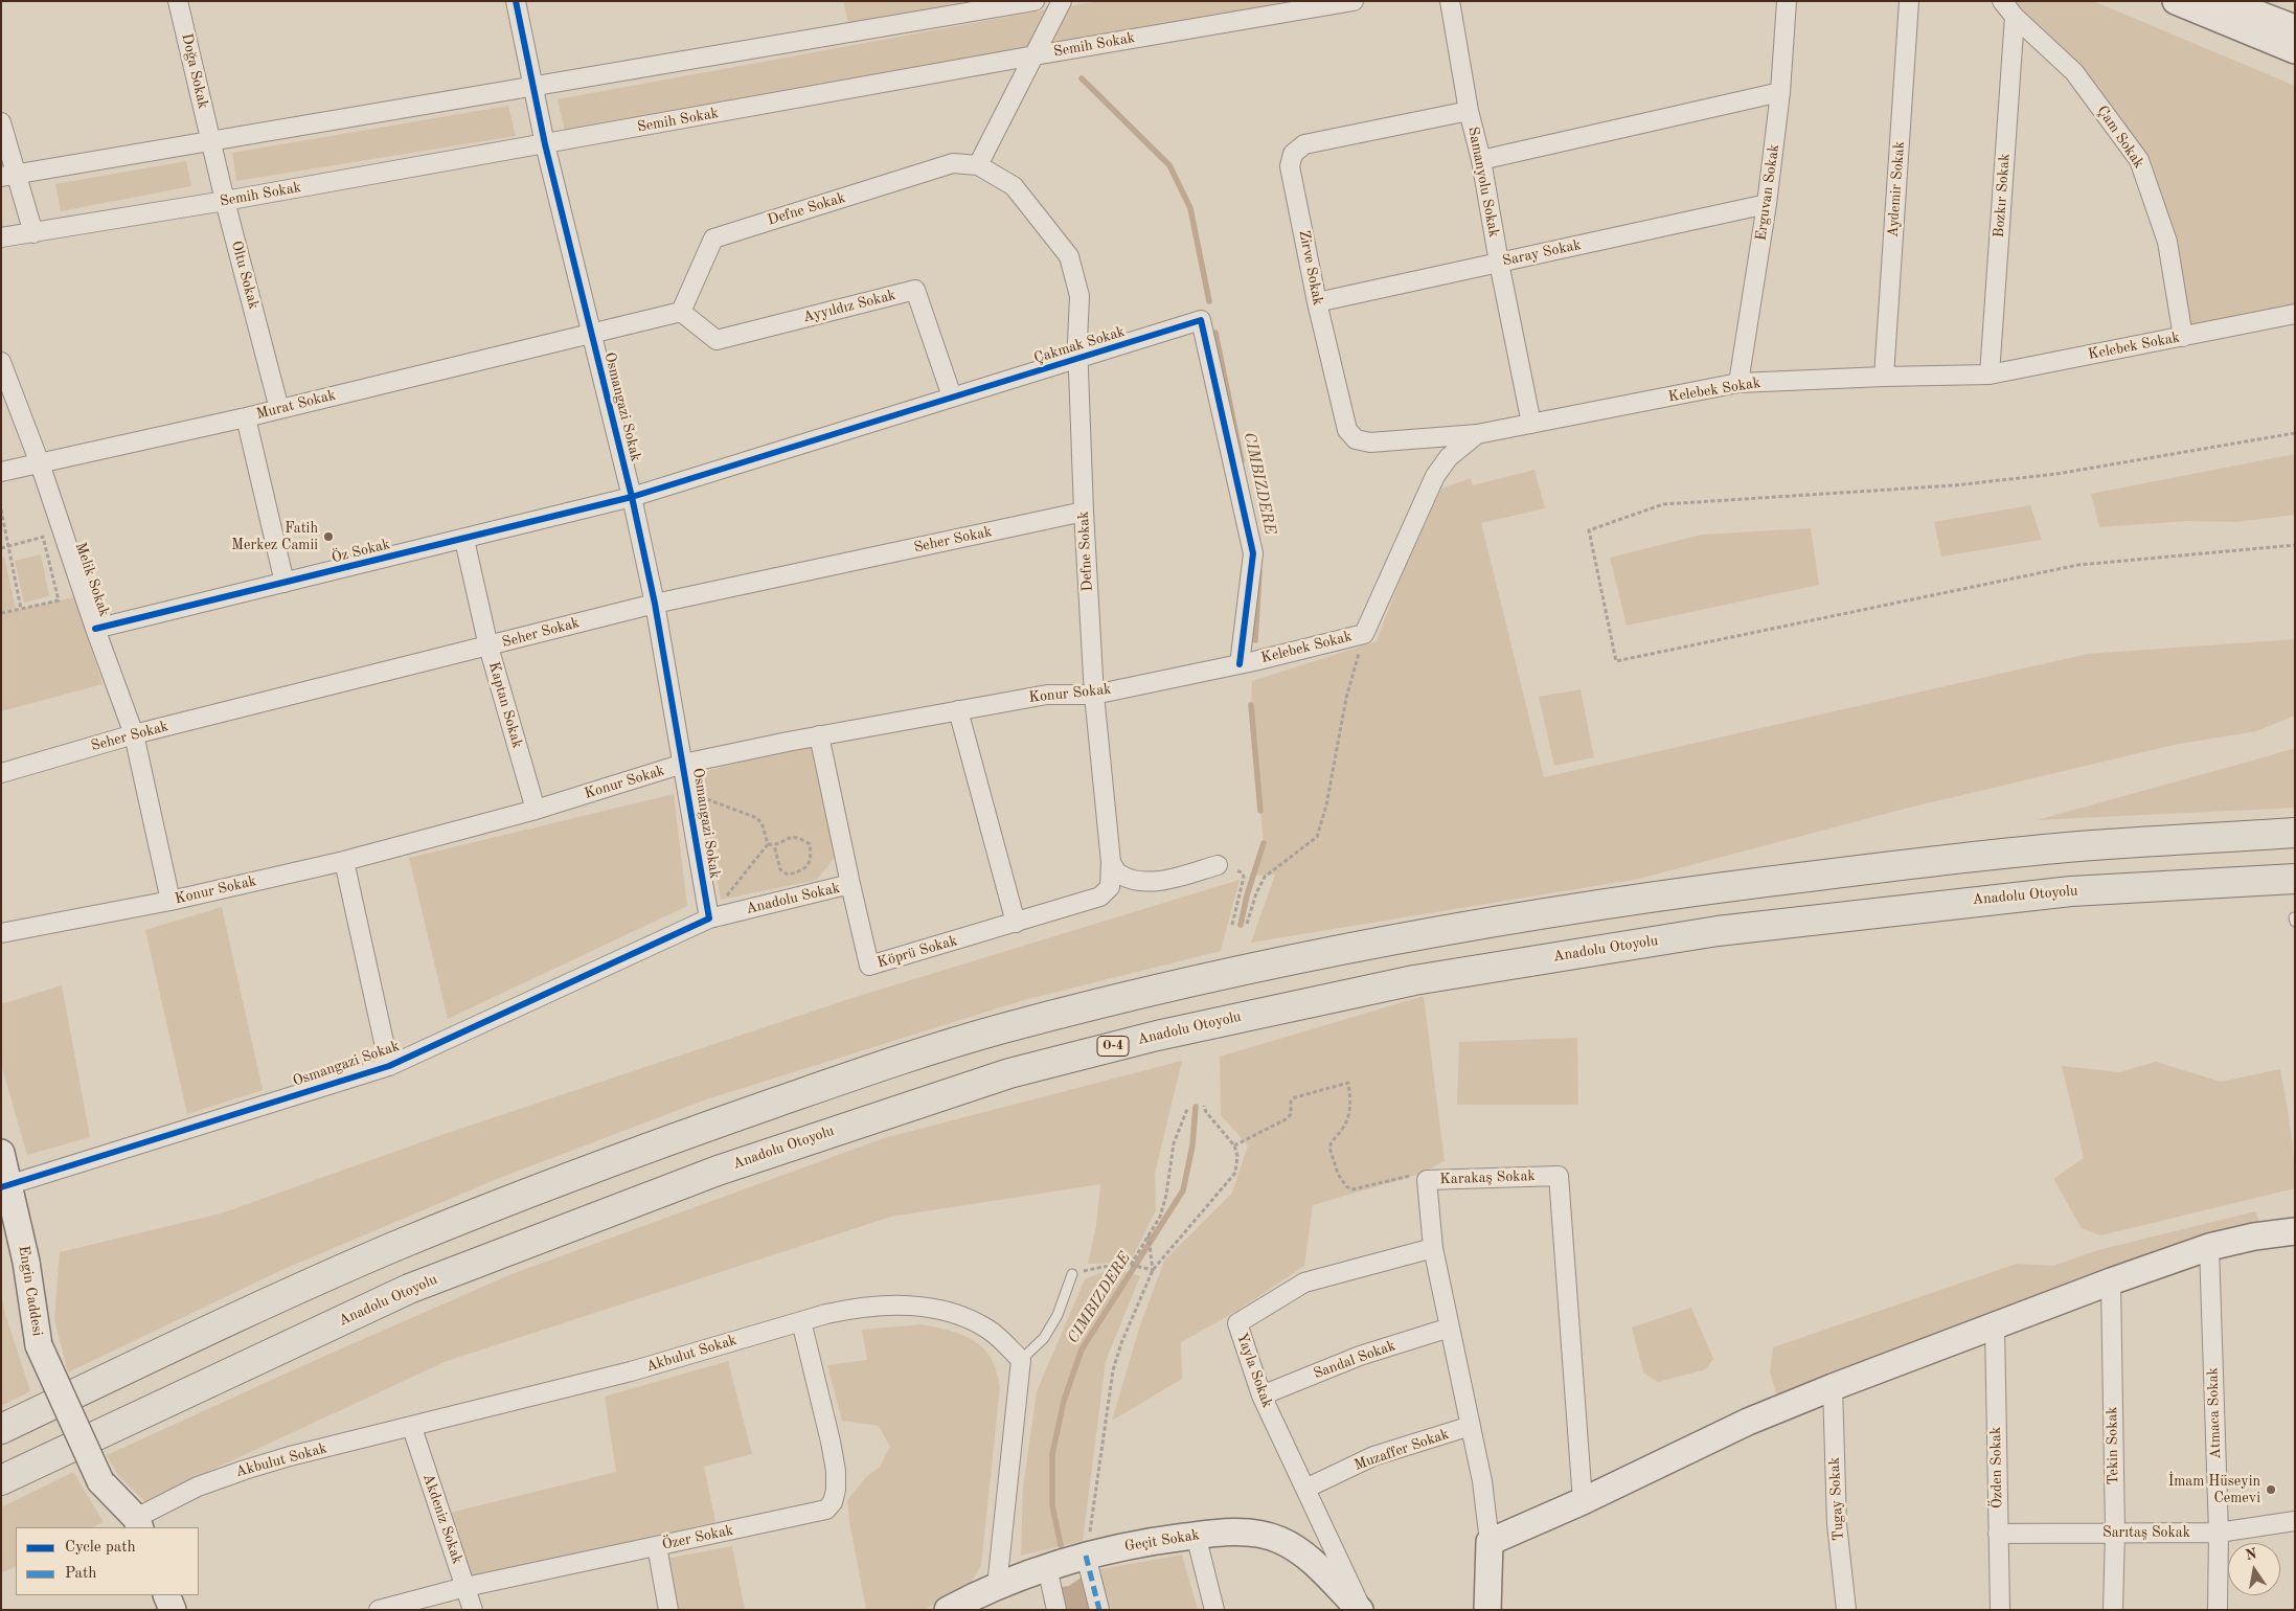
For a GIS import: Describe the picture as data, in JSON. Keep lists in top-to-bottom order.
{
  "streets": {
    "highway": ["Anadolu Otoyolu", "O-4"],
    "street": [
      "Semih Sokak",
      "Doğa Sokak",
      "Çam Sokak",
      "Samanyolu Sokak",
      "Aydemir Sokak",
      "Erguvan Sokak",
      "Bozkır Sokak",
      "Defne Sokak",
      "Saray Sokak",
      "Zirve Sokak",
      "Oltu Sokak",
      "Ayyıldız Sokak",
      "Çakmak Sokak",
      "Kelebek Sokak",
      "Murat Sokak",
      "Osmangazi Sokak",
      "Seher Sokak",
      "Öz Sokak",
      "Melik Sokak",
      "Konur Sokak",
      "Kaptan Sokak",
      "Anadolu Sokak",
      "Köprü Sokak",
      "Karakaş Sokak",
      "Engin Caddesi",
      "Akbulut Sokak",
      "Sandal Sokak",
      "Yayla Sokak",
      "Atmaca Sokak",
      "Tekin Sokak",
      "Muzaffer Sokak",
      "Özden Sokak",
      "Tugay Sokak",
      "Akdeniz Sokak",
      "Sarıtaş Sokak",
      "Özer Sokak",
      "Geçit Sokak"
    ]
  },
  "crossings": [
    ["Semih Sokak", "Oltu Sokak"],
    ["Semih Sokak", "Osmangazi Sokak"],
    ["Doğa Sokak", "Oltu Sokak"],
    ["Çam Sokak", "Bozkır Sokak"],
    ["Çam Sokak", "Kelebek Sokak"],
    ["Samanyolu Sokak", "Saray Sokak"],
    ["Samanyolu Sokak", "Zirve Sokak"],
    ["Samanyolu Sokak", "Kelebek Sokak"],
    ["Aydemir Sokak", "Kelebek Sokak"],
    ["Erguvan Sokak", "Saray Sokak"],
    ["Erguvan Sokak", "Kelebek Sokak"],
    ["Bozkır Sokak", "Kelebek Sokak"],
    ["Defne Sokak", "Ayyıldız Sokak"],
    ["Defne Sokak", "Çakmak Sokak"],
    ["Defne Sokak", "Murat Sokak"],
    ["Defne Sokak", "Seher Sokak"],
    ["Defne Sokak", "Konur Sokak"],
    ["Defne Sokak", "Köprü Sokak"],
    ["Saray Sokak", "Zirve Sokak"],
    ["Zirve Sokak", "Kelebek Sokak"],
    ["Oltu Sokak", "Murat Sokak"],
    ["Ayyıldız Sokak", "Çakmak Sokak"],
    ["Ayyıldız Sokak", "Murat Sokak"],
    ["Çakmak Sokak", "Kelebek Sokak"],
    ["Çakmak Sokak", "Osmangazi Sokak"],
    ["Çakmak Sokak", "Öz Sokak"],
    ["Çakmak Sokak", "Konur Sokak"],
    ["Kelebek Sokak", "Konur Sokak"],
    ["Murat Sokak", "Osmangazi Sokak"],
    ["Murat Sokak", "Melik Sokak"],
    ["Osmangazi Sokak", "Seher Sokak"],
    ["Osmangazi Sokak", "Öz Sokak"],
    ["Osmangazi Sokak", "Konur Sokak"],
    ["Osmangazi Sokak", "Anadolu Sokak"],
    ["Osmangazi Sokak", "Engin Caddesi"],
    ["Seher Sokak", "Melik Sokak"],
    ["Seher Sokak", "Kaptan Sokak"],
    ["Öz Sokak", "Melik Sokak"],
    ["Öz Sokak", "Kaptan Sokak"],
    ["Melik Sokak", "Konur Sokak"],
    ["Konur Sokak", "Kaptan Sokak"],
    ["Konur Sokak", "Anadolu Sokak"],
    ["Anadolu Sokak", "Köprü Sokak"],
    ["Karakaş Sokak", "Sandal Sokak"],
    ["Karakaş Sokak", "Yayla Sokak"],
    ["Karakaş Sokak", "Muzaffer Sokak"],
    ["Engin Caddesi", "Akbulut Sokak"],
    ["Akbulut Sokak", "Akdeniz Sokak"],
    ["Akbulut Sokak", "Özer Sokak"],
    ["Sandal Sokak", "Yayla Sokak"],
    ["Yayla Sokak", "Muzaffer Sokak"],
    ["Yayla Sokak", "Geçit Sokak"],
    ["Atmaca Sokak", "Sarıtaş Sokak"],
    ["Tekin Sokak", "Sarıtaş Sokak"],
    ["Özden Sokak", "Sarıtaş Sokak"],
    ["Akdeniz Sokak", "Özer Sokak"]
  ],
  "water": ["CIMBIZDERE"],
  "places": ["Fatih Merkez Camii", "İmam Hüseyin Cemevi"],
  "legend": ["Cycle path", "Path"],
  "north": "top"
}
